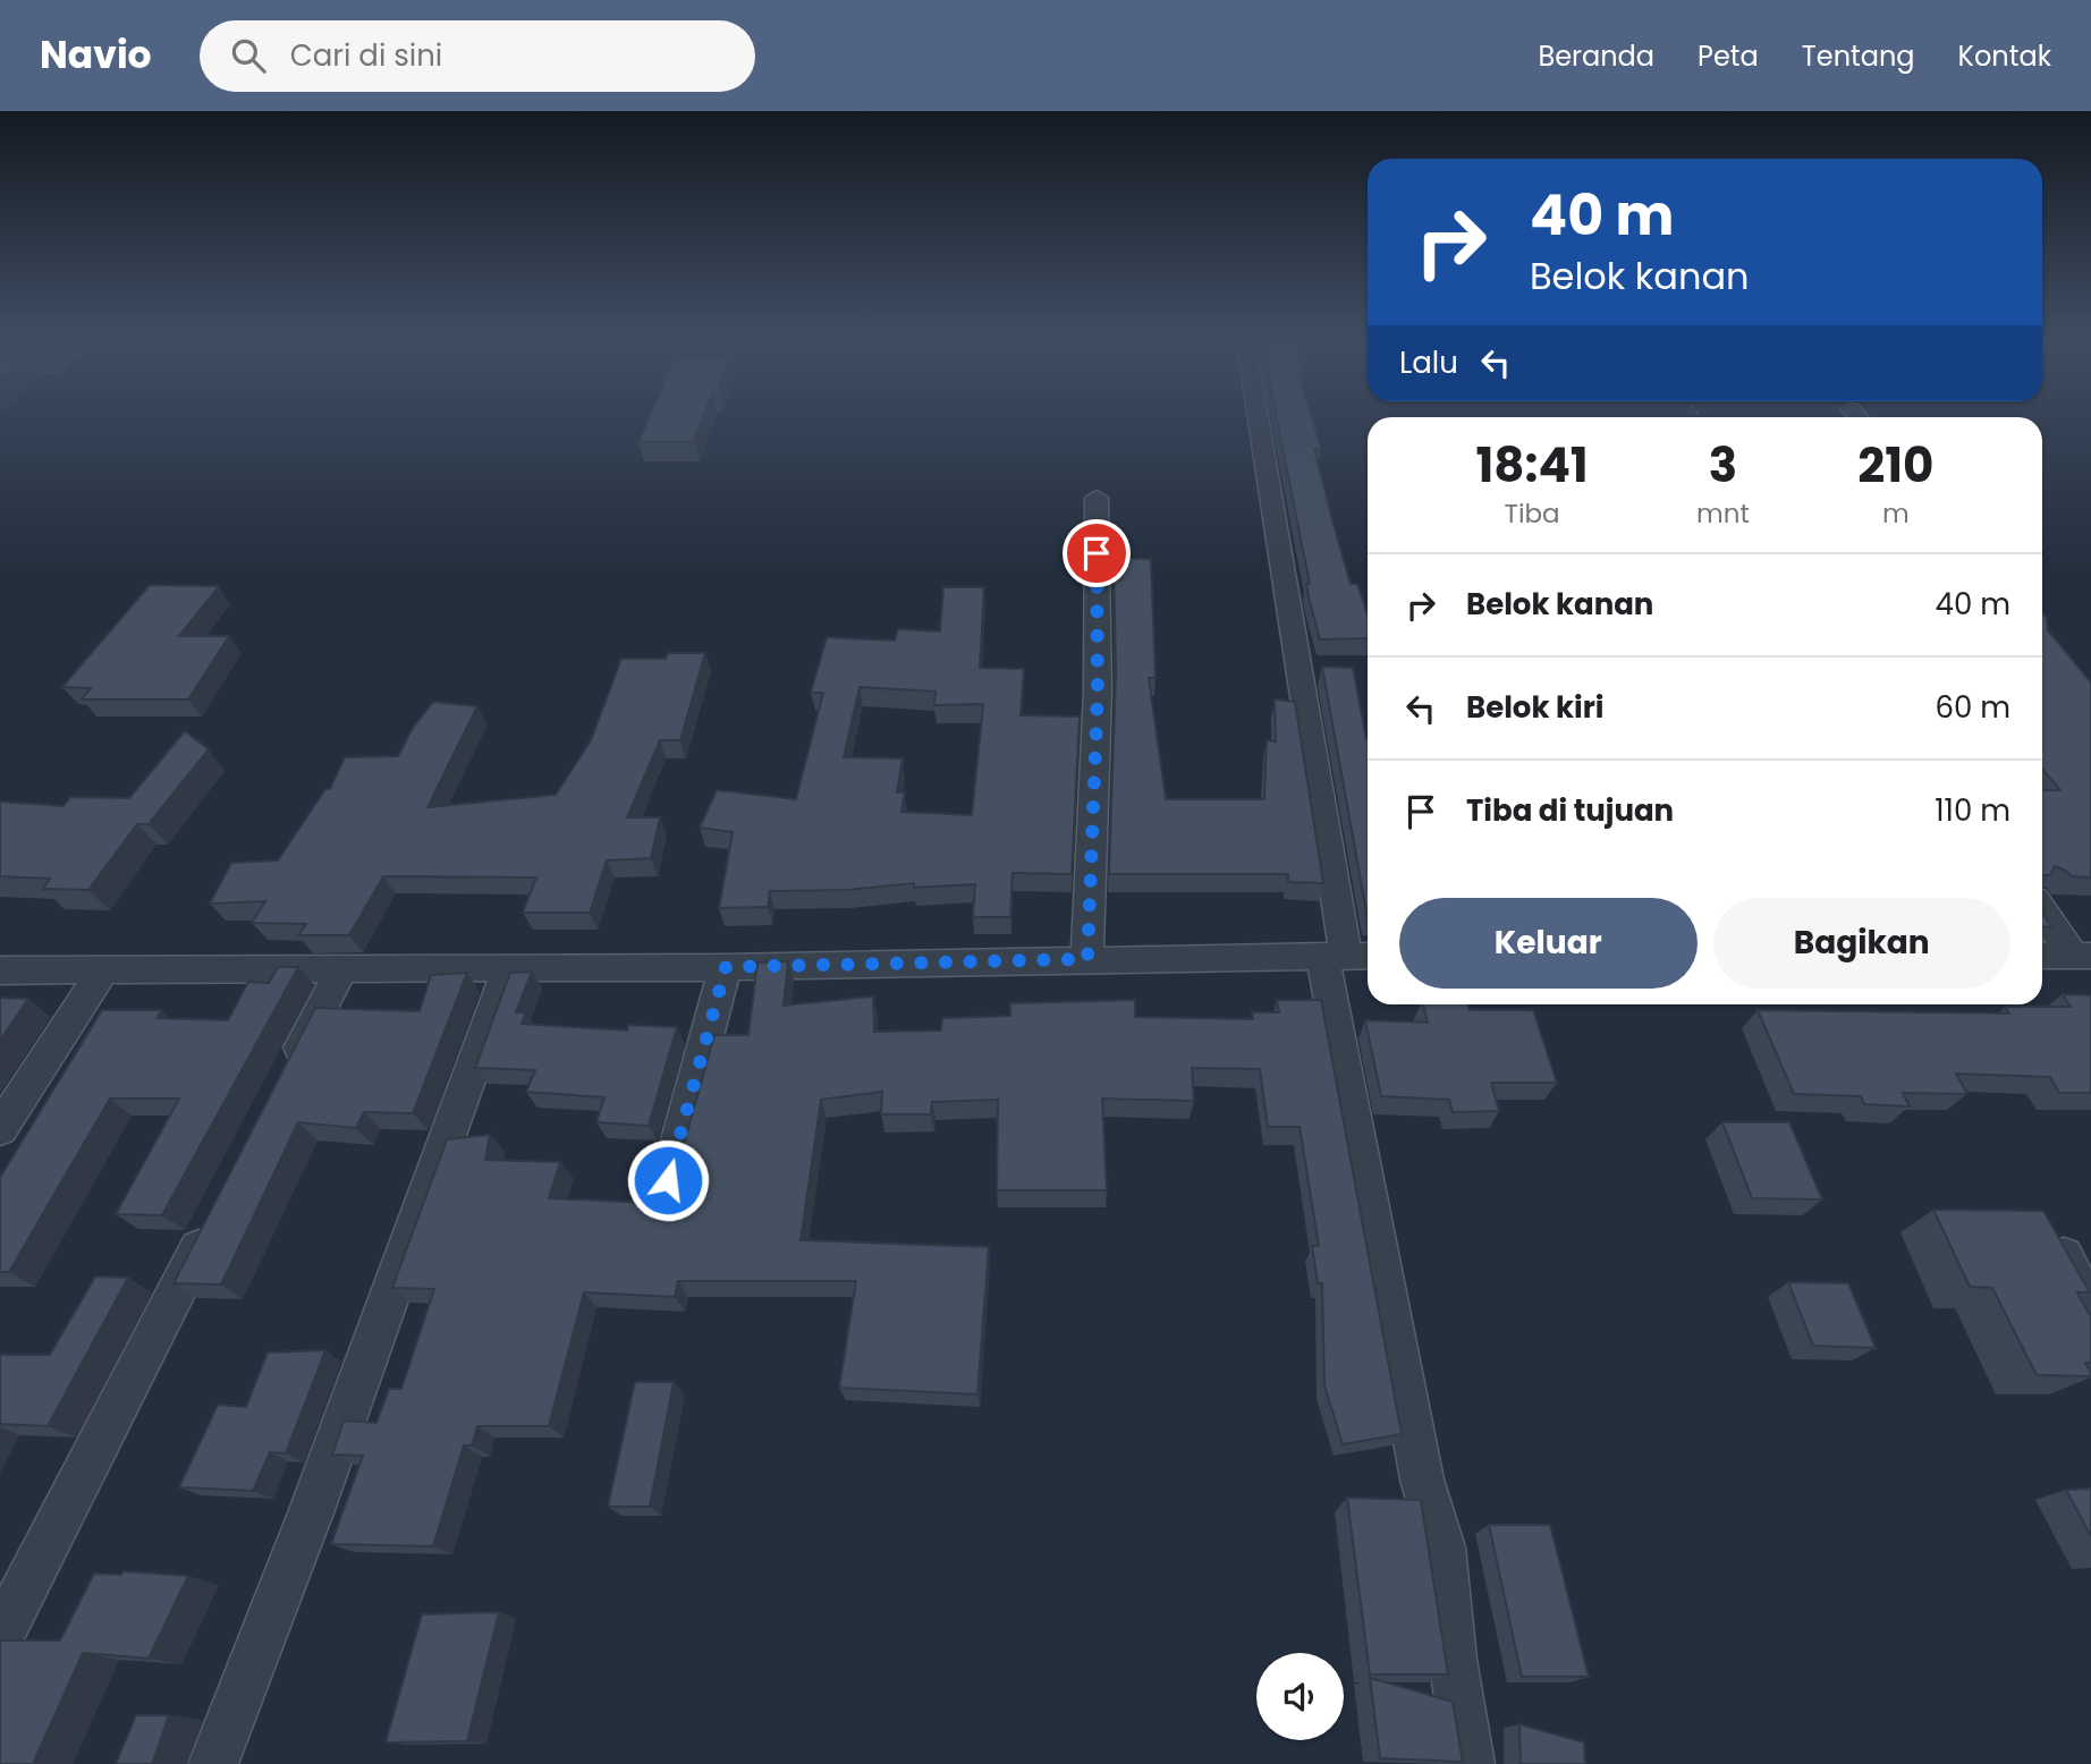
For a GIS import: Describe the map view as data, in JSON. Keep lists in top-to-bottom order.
{
  "page": {
    "header": "Navio",
    "search": "Cari di sini",
    "nav": [
      "Beranda",
      "Peta",
      "Tentang",
      "Kontak"
    ],
    "turn": ["40 m", "Belok kanan"],
    "then": "Lalu",
    "eta": [
      "18:41",
      "Tiba",
      "3",
      "mnt",
      "210",
      "m"
    ],
    "list": [
      {
        "name": "Belok kanan",
        "value": "40 m"
      },
      {
        "name": "Belok kiri",
        "value": "60 m"
      },
      {
        "name": "Tiba di tujuan",
        "value": "110 m"
      }
    ],
    "buttons": ["Keluar", "Bagikan"]
  }
}
